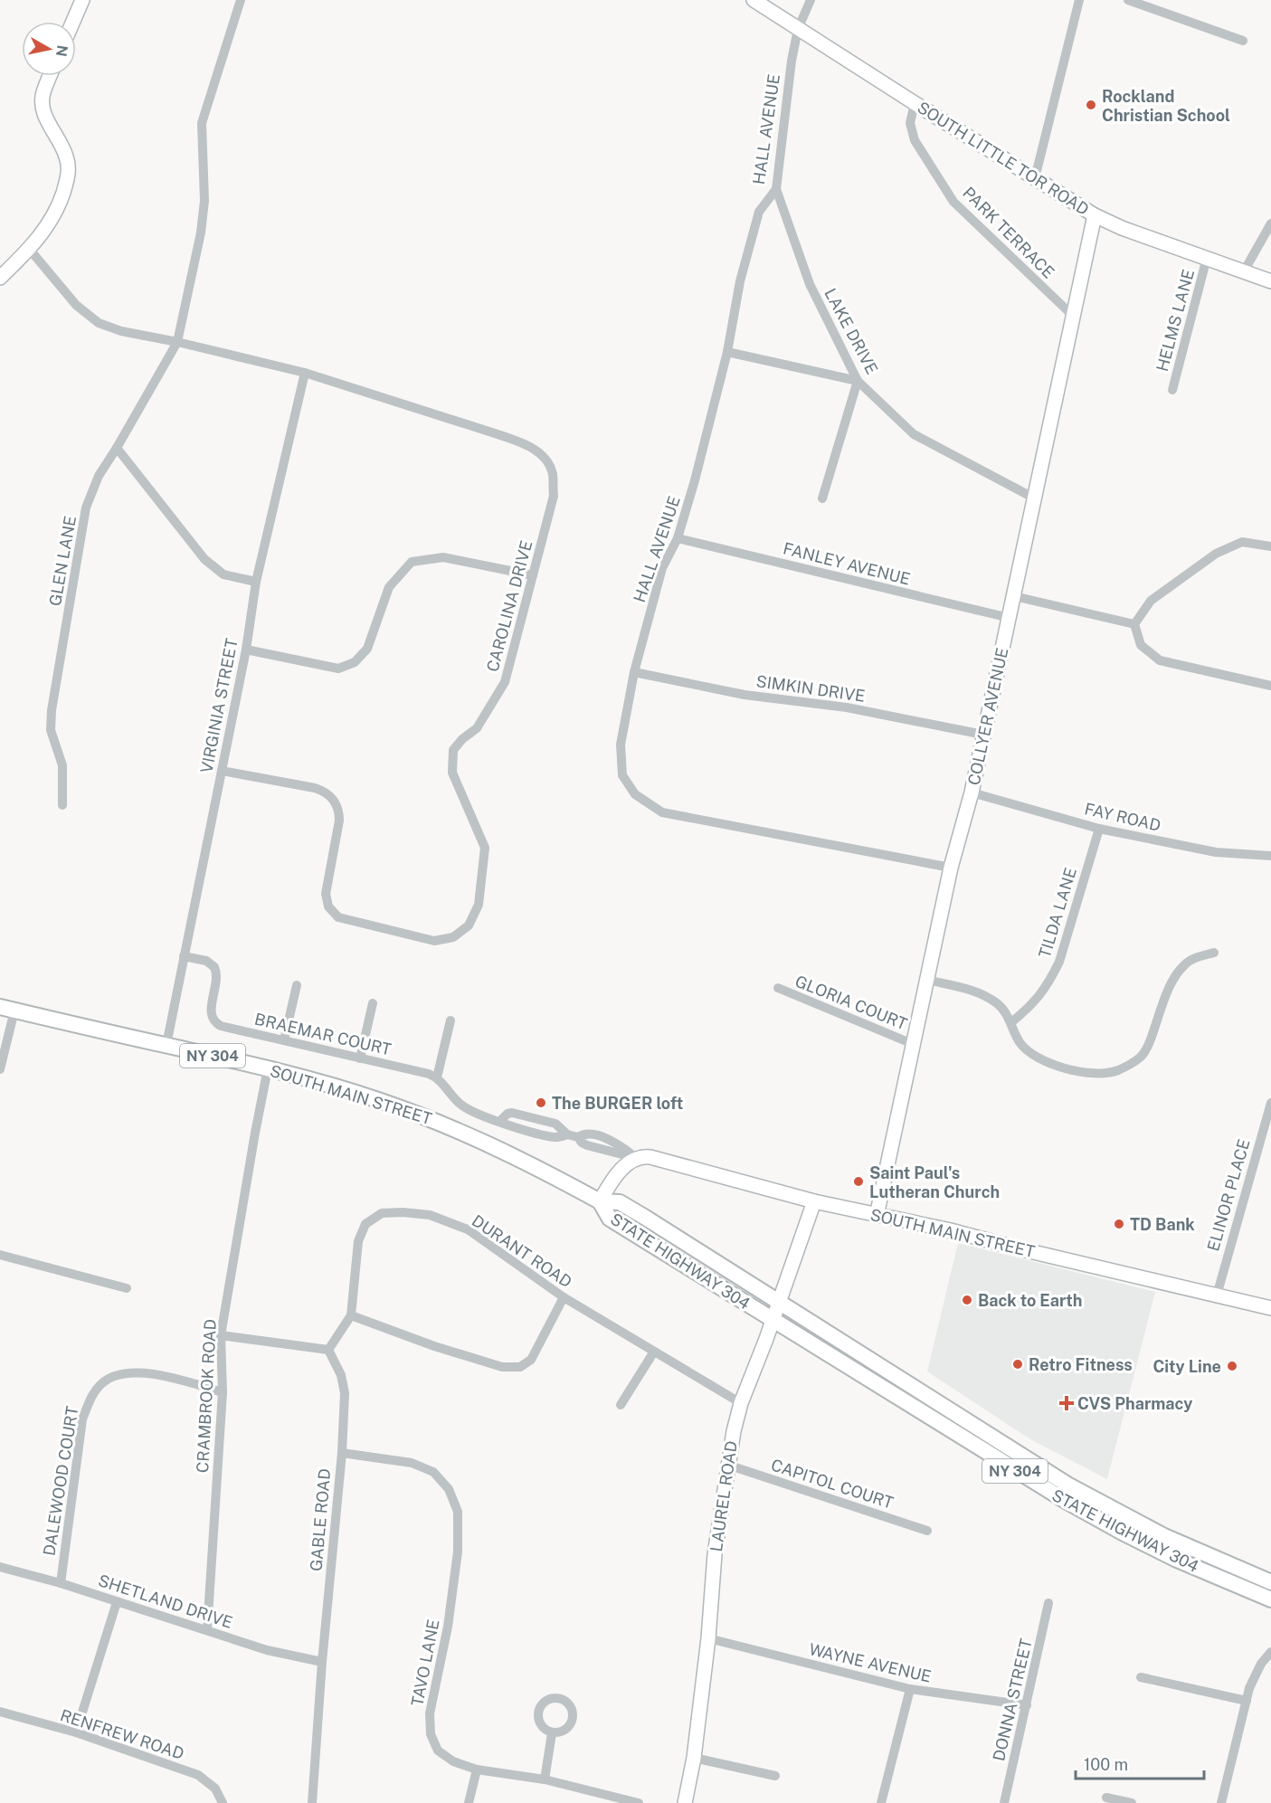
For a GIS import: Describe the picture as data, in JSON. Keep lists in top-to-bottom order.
{
  "streets": {
    "main road": ["NY 304", "SOUTH MAIN STREET", "STATE HIGHWAY 304"],
    "street": [
      "HALL AVENUE",
      "SOUTH LITTLE TOR ROAD",
      "PARK TERRACE",
      "HELMS LANE",
      "LAKE DRIVE",
      "GLEN LANE",
      "FANLEY AVENUE",
      "CAROLINA DRIVE",
      "SIMKIN DRIVE",
      "VIRGINIA STREET",
      "COLLYER AVENUE",
      "FAY ROAD",
      "TILDA LANE",
      "GLORIA COURT",
      "BRAEMAR COURT",
      "ELINOR PLACE",
      "DURANT ROAD",
      "CRAMBROOK ROAD",
      "DALEWOOD COURT",
      "CAPITOL COURT",
      "LAUREL ROAD",
      "GABLE ROAD",
      "SHETLAND DRIVE",
      "TAVO LANE",
      "WAYNE AVENUE",
      "DONNA STREET",
      "RENFREW ROAD"
    ]
  },
  "crossings": [
    ["HALL AVENUE", "SOUTH LITTLE TOR ROAD"],
    ["HALL AVENUE", "LAKE DRIVE"],
    ["HALL AVENUE", "FANLEY AVENUE"],
    ["HALL AVENUE", "SIMKIN DRIVE"],
    ["HALL AVENUE", "COLLYER AVENUE"],
    ["SOUTH LITTLE TOR ROAD", "PARK TERRACE"],
    ["SOUTH LITTLE TOR ROAD", "HELMS LANE"],
    ["SOUTH LITTLE TOR ROAD", "COLLYER AVENUE"],
    ["PARK TERRACE", "COLLYER AVENUE"],
    ["LAKE DRIVE", "COLLYER AVENUE"],
    ["GLEN LANE", "CAROLINA DRIVE"],
    ["FANLEY AVENUE", "COLLYER AVENUE"],
    ["CAROLINA DRIVE", "VIRGINIA STREET"],
    ["SIMKIN DRIVE", "COLLYER AVENUE"],
    ["VIRGINIA STREET", "BRAEMAR COURT"],
    ["VIRGINIA STREET", "SOUTH MAIN STREET"],
    ["COLLYER AVENUE", "FAY ROAD"],
    ["COLLYER AVENUE", "GLORIA COURT"],
    ["COLLYER AVENUE", "SOUTH MAIN STREET"],
    ["FAY ROAD", "TILDA LANE"],
    ["SOUTH MAIN STREET", "ELINOR PLACE"],
    ["SOUTH MAIN STREET", "STATE HIGHWAY 304"],
    ["SOUTH MAIN STREET", "CRAMBROOK ROAD"],
    ["SOUTH MAIN STREET", "LAUREL ROAD"],
    ["DURANT ROAD", "LAUREL ROAD"],
    ["DURANT ROAD", "GABLE ROAD"],
    ["STATE HIGHWAY 304", "LAUREL ROAD"],
    ["CRAMBROOK ROAD", "DALEWOOD COURT"],
    ["CRAMBROOK ROAD", "SHETLAND DRIVE"],
    ["DALEWOOD COURT", "SHETLAND DRIVE"],
    ["CAPITOL COURT", "LAUREL ROAD"],
    ["LAUREL ROAD", "WAYNE AVENUE"],
    ["GABLE ROAD", "SHETLAND DRIVE"],
    ["GABLE ROAD", "TAVO LANE"],
    ["WAYNE AVENUE", "DONNA STREET"]
  ],
  "places": {
    "other": [
      "Rockland Christian School",
      "The BURGER loft",
      "Saint Paul's Lutheran Church",
      "TD Bank",
      "Back to Earth",
      "Retro Fitness",
      "City Line"
    ],
    "health": ["CVS Pharmacy"]
  },
  "scale_bar": "100 m",
  "north": "right"
}
